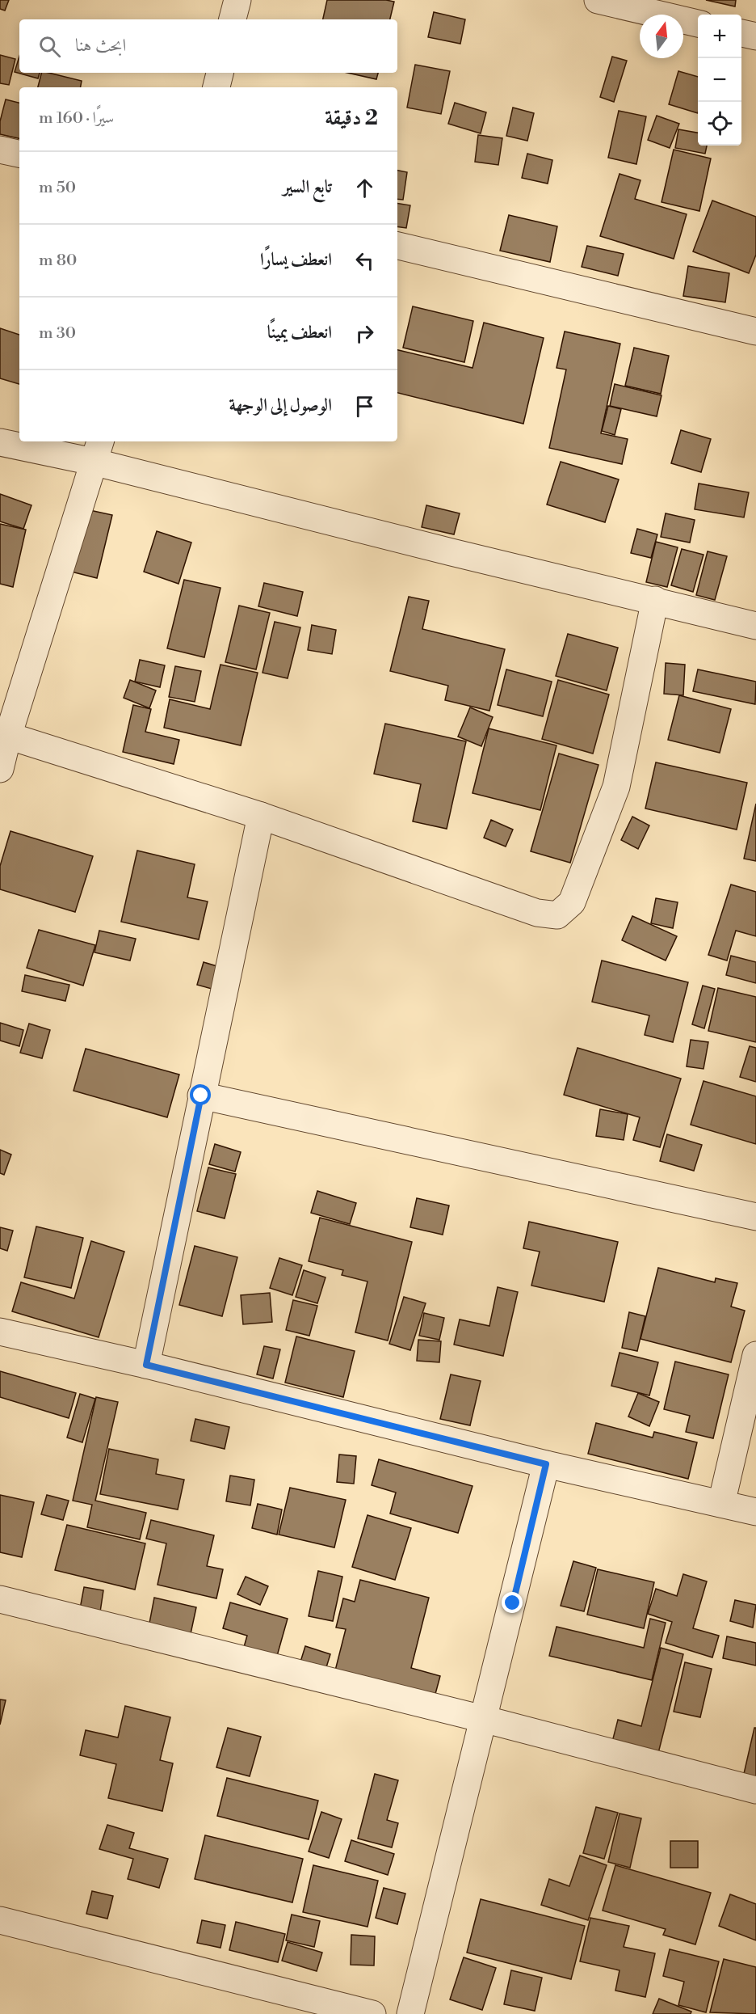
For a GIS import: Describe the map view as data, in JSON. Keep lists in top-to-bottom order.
{
  "north": "top",
  "page": {
    "map_buttons": ["+", "−"],
    "search": "ابحث هنا",
    "heading": ["2 دقيقة", "سيرًا · 160 m"],
    "list": [
      ["تابع السير", "50 m"],
      ["انعطف يسارًا", "80 m"],
      ["انعطف يمينًا", "30 m"],
      "الوصول إلى الوجهة"
    ]
  }
}
